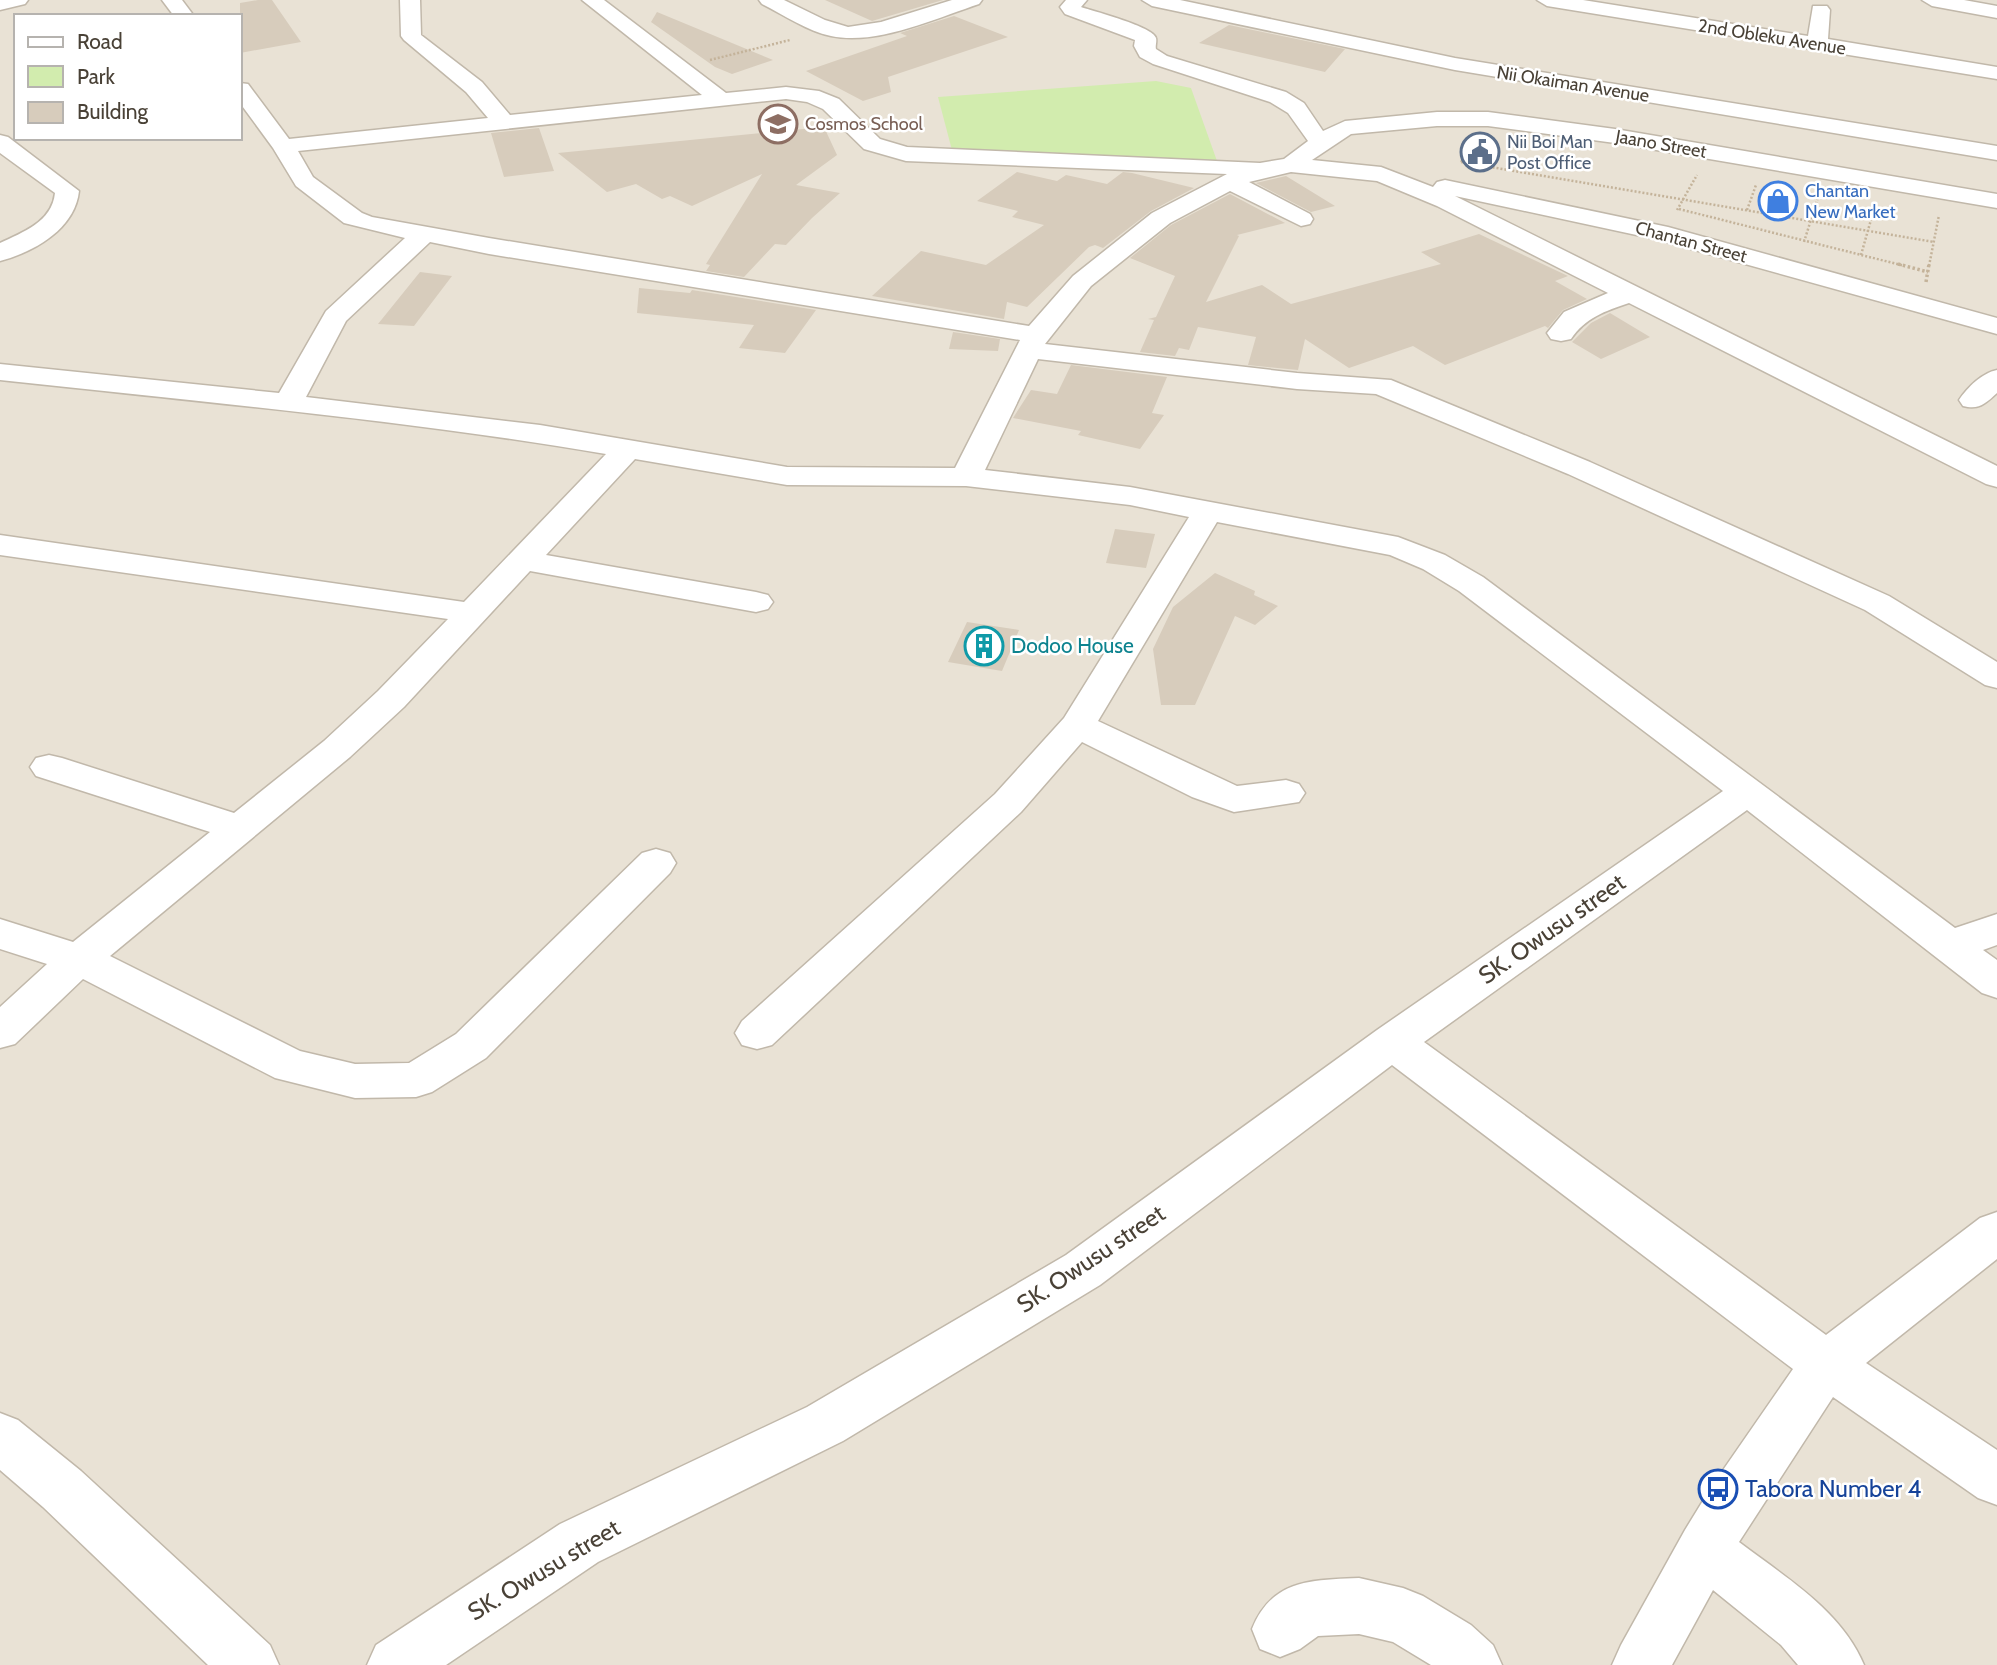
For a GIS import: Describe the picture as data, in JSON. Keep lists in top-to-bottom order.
{
  "streets": {
    "street": [
      "2nd Obleku Avenue",
      "Nii Okaiman Avenue",
      "Jaano Street",
      "Chantan Street",
      "SK. Owusu street"
    ]
  },
  "places": {
    "school or university": ["Cosmos School"],
    "public building": ["Nii Boi Man Post Office"],
    "shop": ["Chantan New Market"],
    "building": ["Dodoo House"],
    "bus stop": ["Tabora Number 4"]
  },
  "legend": ["Road", "Park", "Building"]
}
